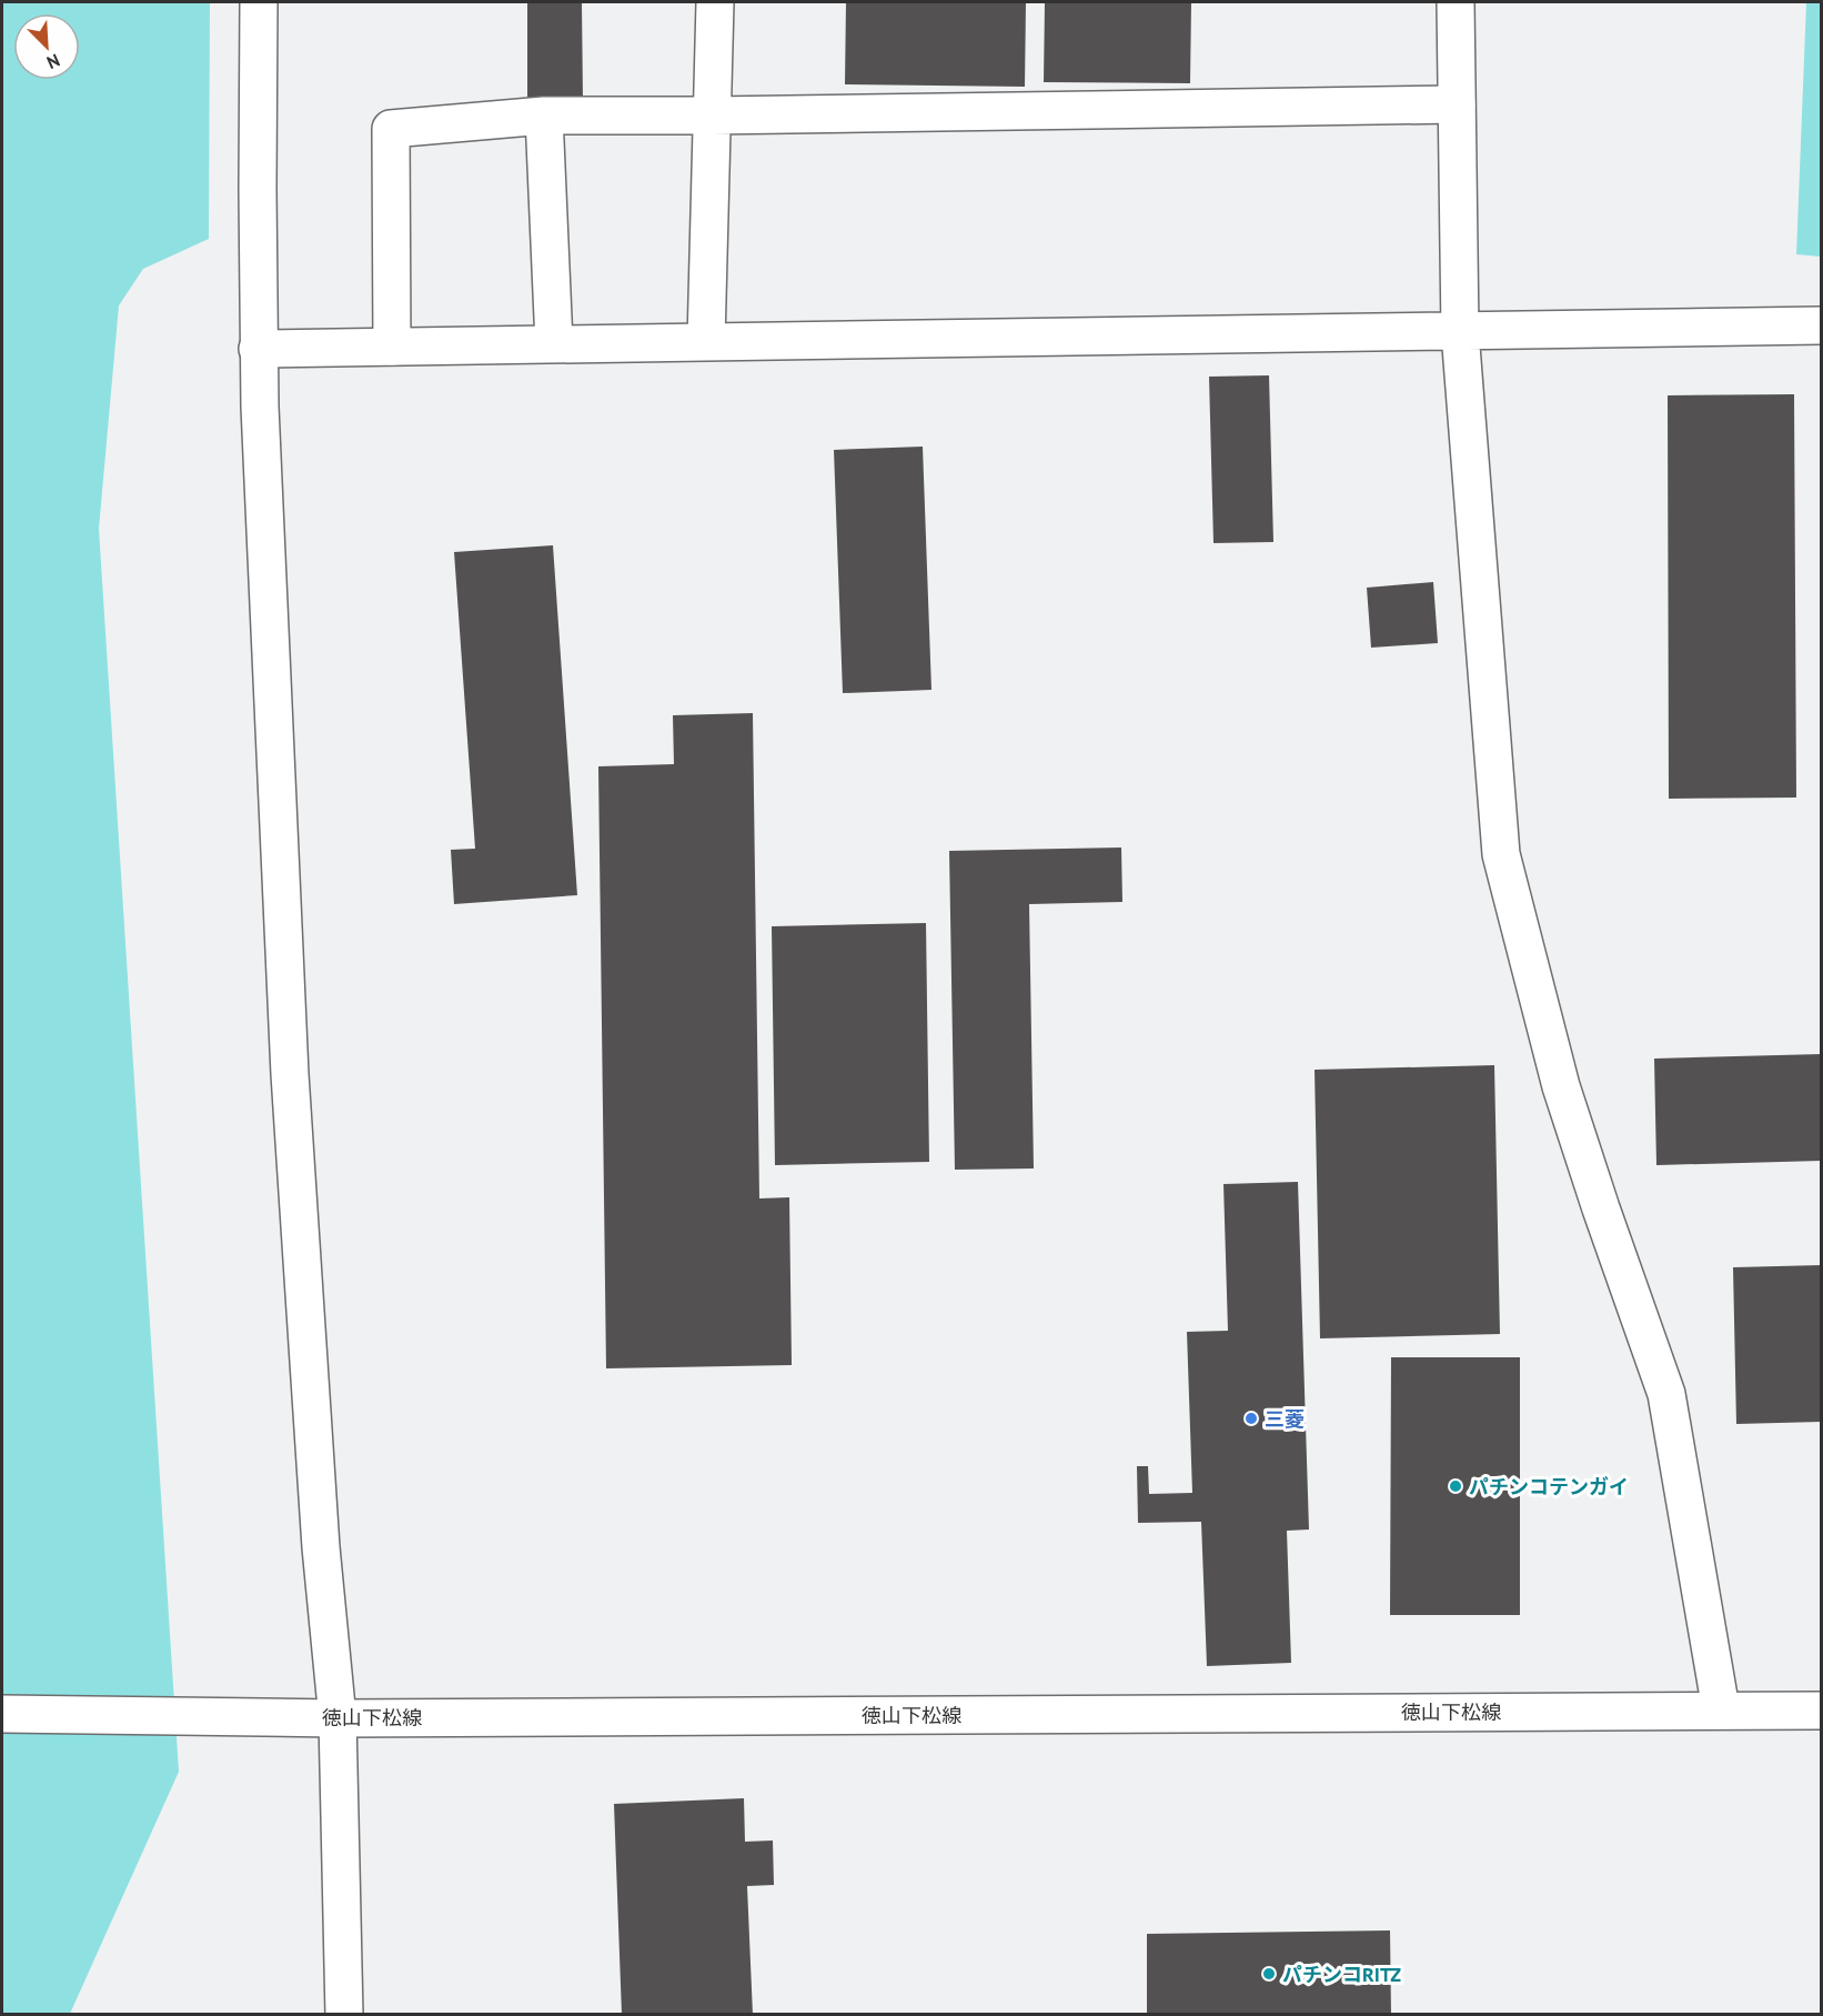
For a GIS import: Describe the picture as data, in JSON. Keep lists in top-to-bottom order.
{
  "streets": {
    "street": ["徳山下松線"]
  },
  "places": ["三菱", "パチンコテンガイ", "パチンコRITZ"],
  "north": "bottom right"
}
